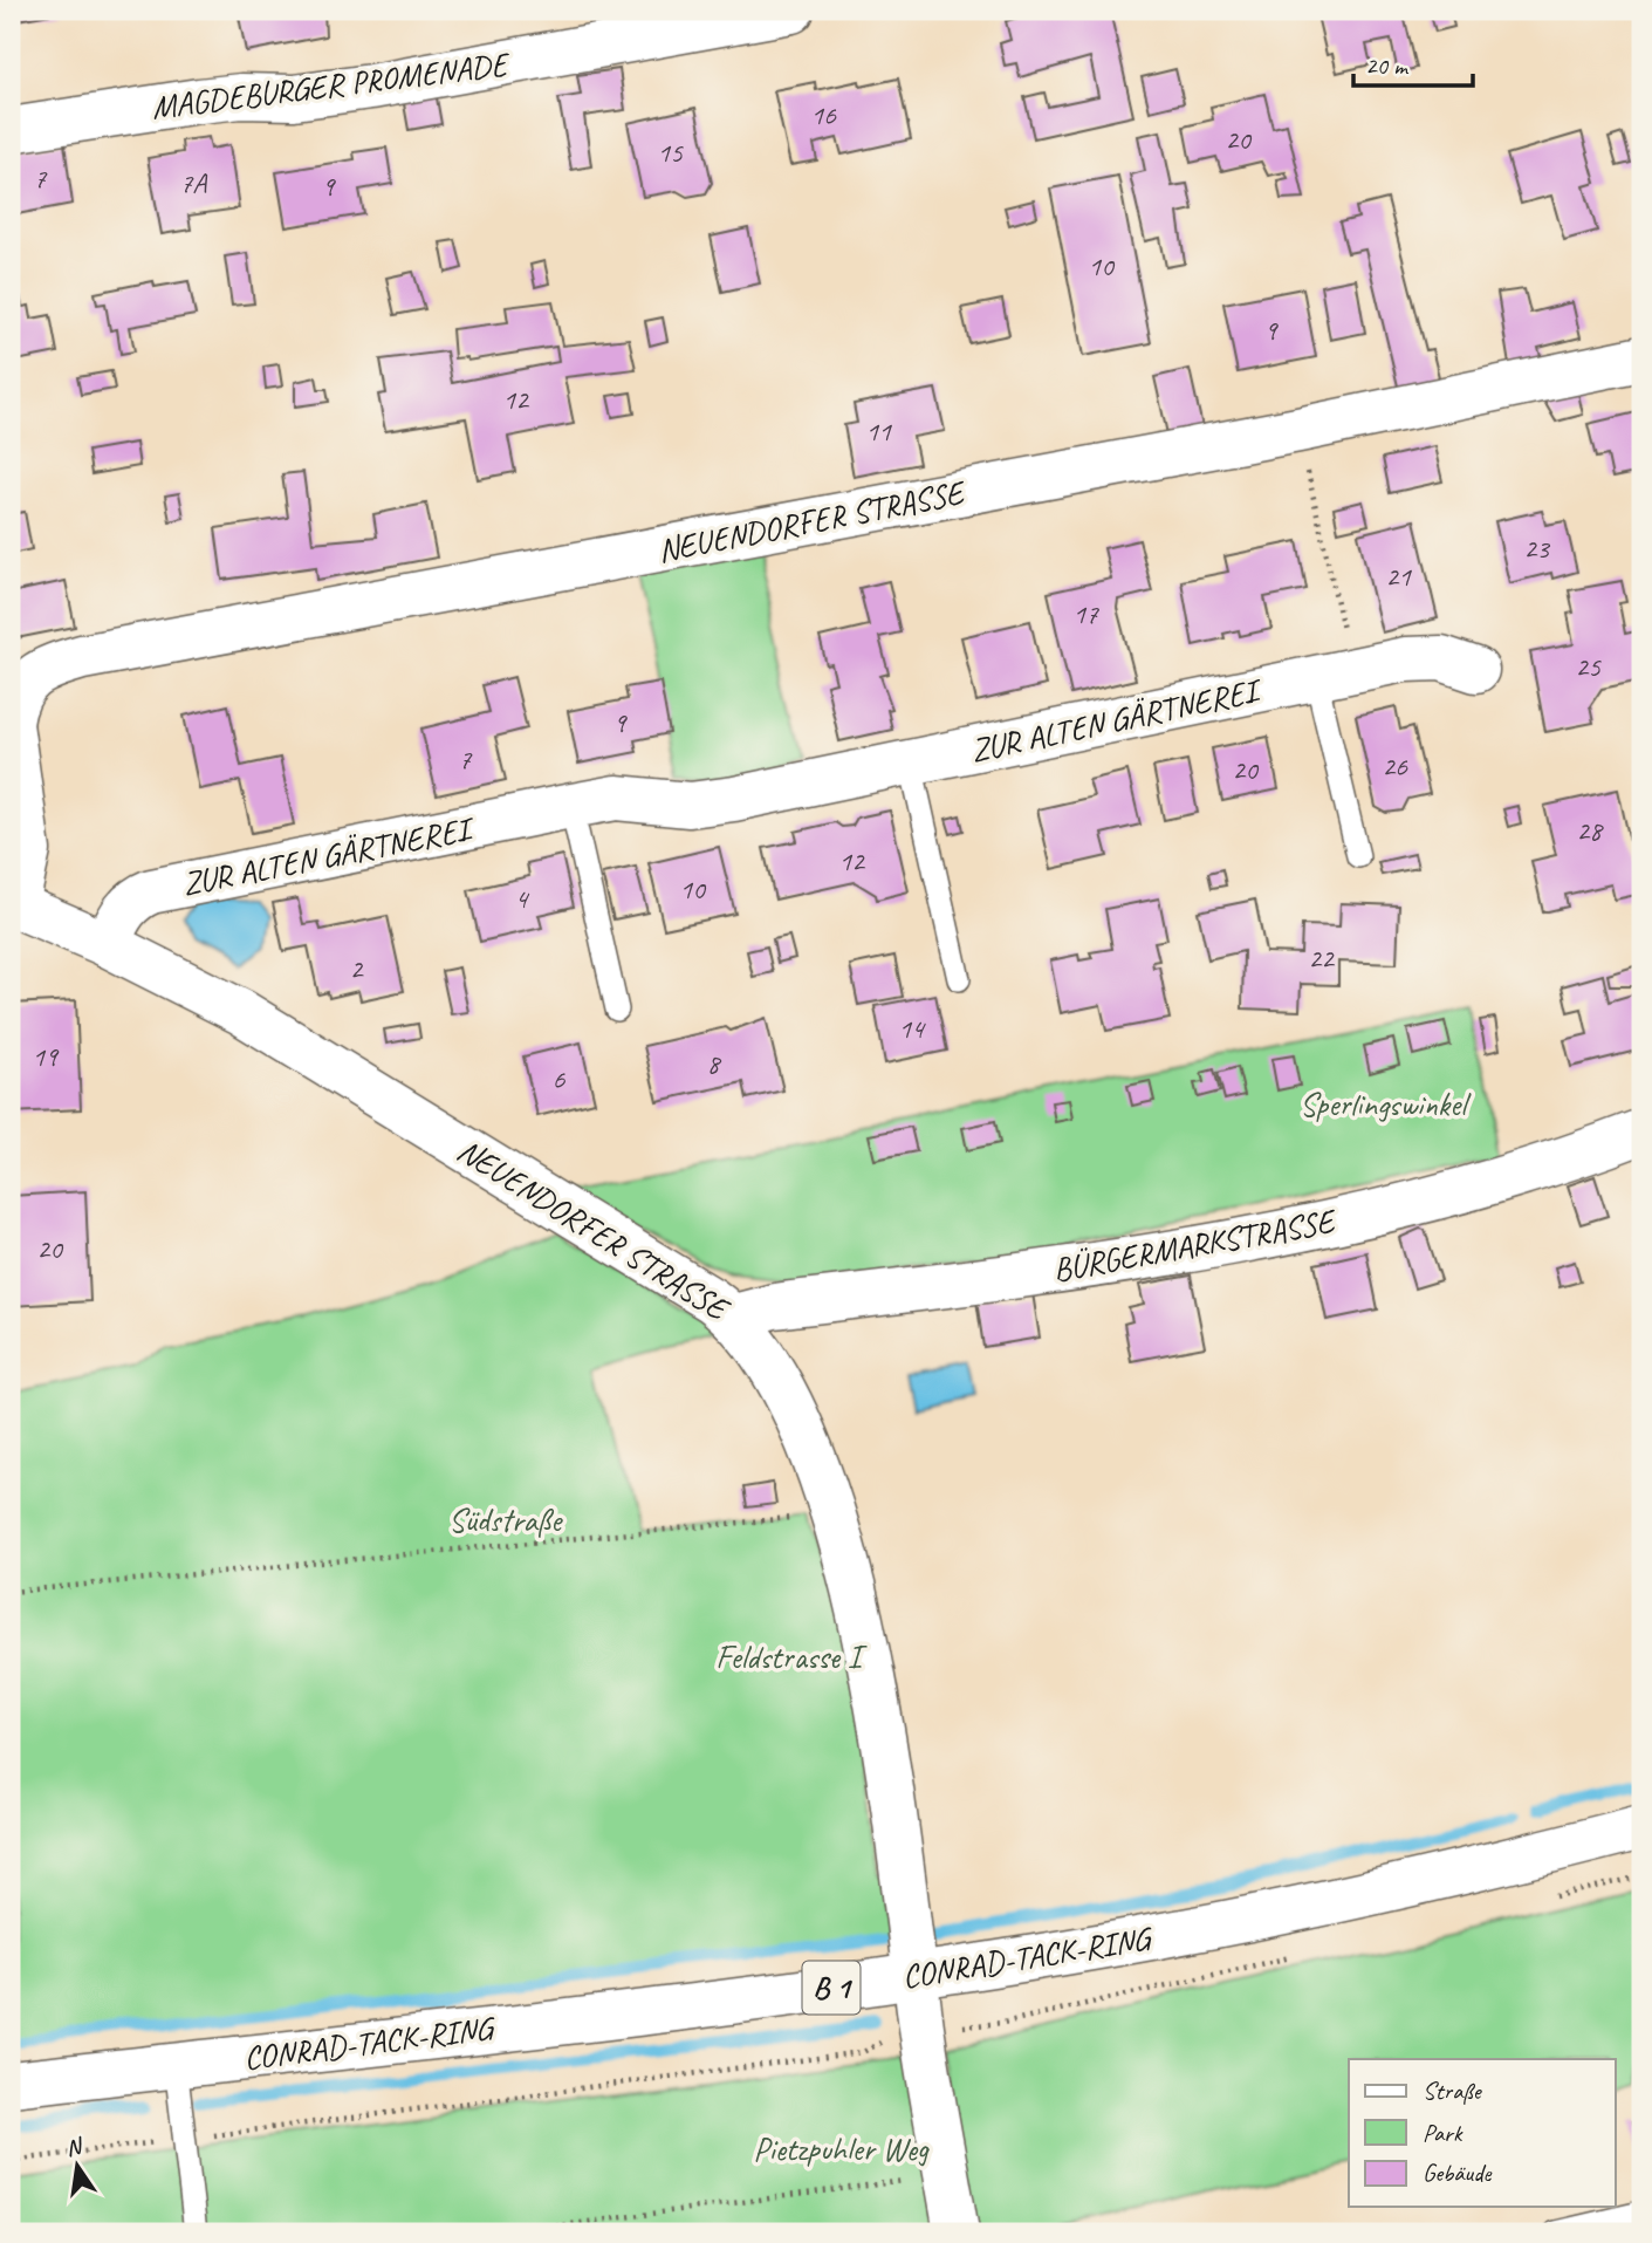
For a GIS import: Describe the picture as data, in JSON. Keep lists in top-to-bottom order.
{
  "streets": {
    "street": [
      "MAGDEBURGER PROMENADE",
      "NEUENDORFER STRASSE",
      "ZUR ALTEN GÄRTNEREI",
      "BÜRGERMARKSTRASSE",
      "CONRAD-TACK-RING",
      "B 1"
    ]
  },
  "crossings": [
    ["NEUENDORFER STRASSE", "ZUR ALTEN GÄRTNEREI"],
    ["NEUENDORFER STRASSE", "BÜRGERMARKSTRASSE"],
    ["NEUENDORFER STRASSE", "CONRAD-TACK-RING"]
  ],
  "parks": [
    "Sperlingswinkel",
    "Südstraße",
    "Feldstrasse I",
    "Pietzpuhler Weg"
  ],
  "house_numbers": [
    "16",
    "20",
    "15",
    "7",
    "7A",
    "9",
    "10",
    "9",
    "12",
    "11",
    "23",
    "21",
    "17",
    "25",
    "9",
    "7",
    "26",
    "20",
    "28",
    "12",
    "10",
    "4",
    "22",
    "2",
    "14",
    "19",
    "8",
    "6",
    "20"
  ],
  "legend": ["Straße", "Park", "Gebäude"],
  "scale_bar": "20 m",
  "north": "top"
}
